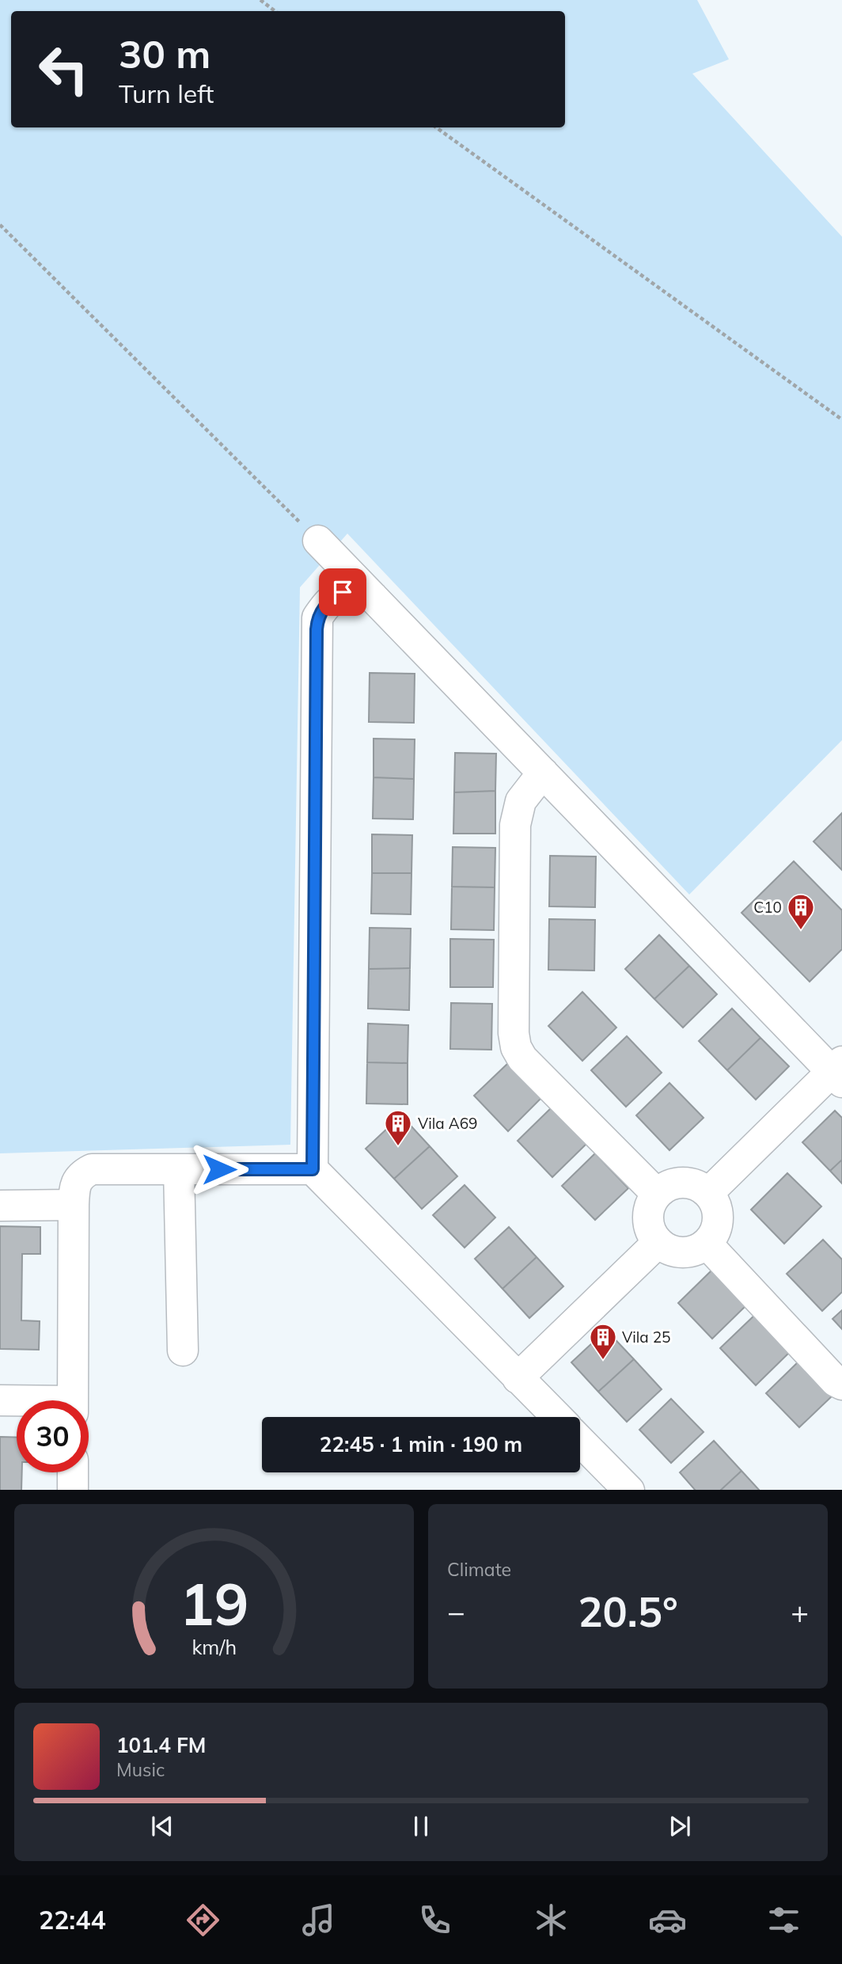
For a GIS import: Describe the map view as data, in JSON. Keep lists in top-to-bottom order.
{
  "places": {
    "building": ["C10", "Vila A69", "Vila 25"]
  },
  "page": {
    "turn": ["30 m", "Turn left"],
    "limit": "30",
    "trip": "22:45 · 1 min · 190 m",
    "tile": "Climate",
    "heat": ["−", "20.5°", "+"],
    "song": ["101.4 FM", "Music"],
    "tabs": "22:44",
    "gauge": ["19", "km/h"]
  }
}
